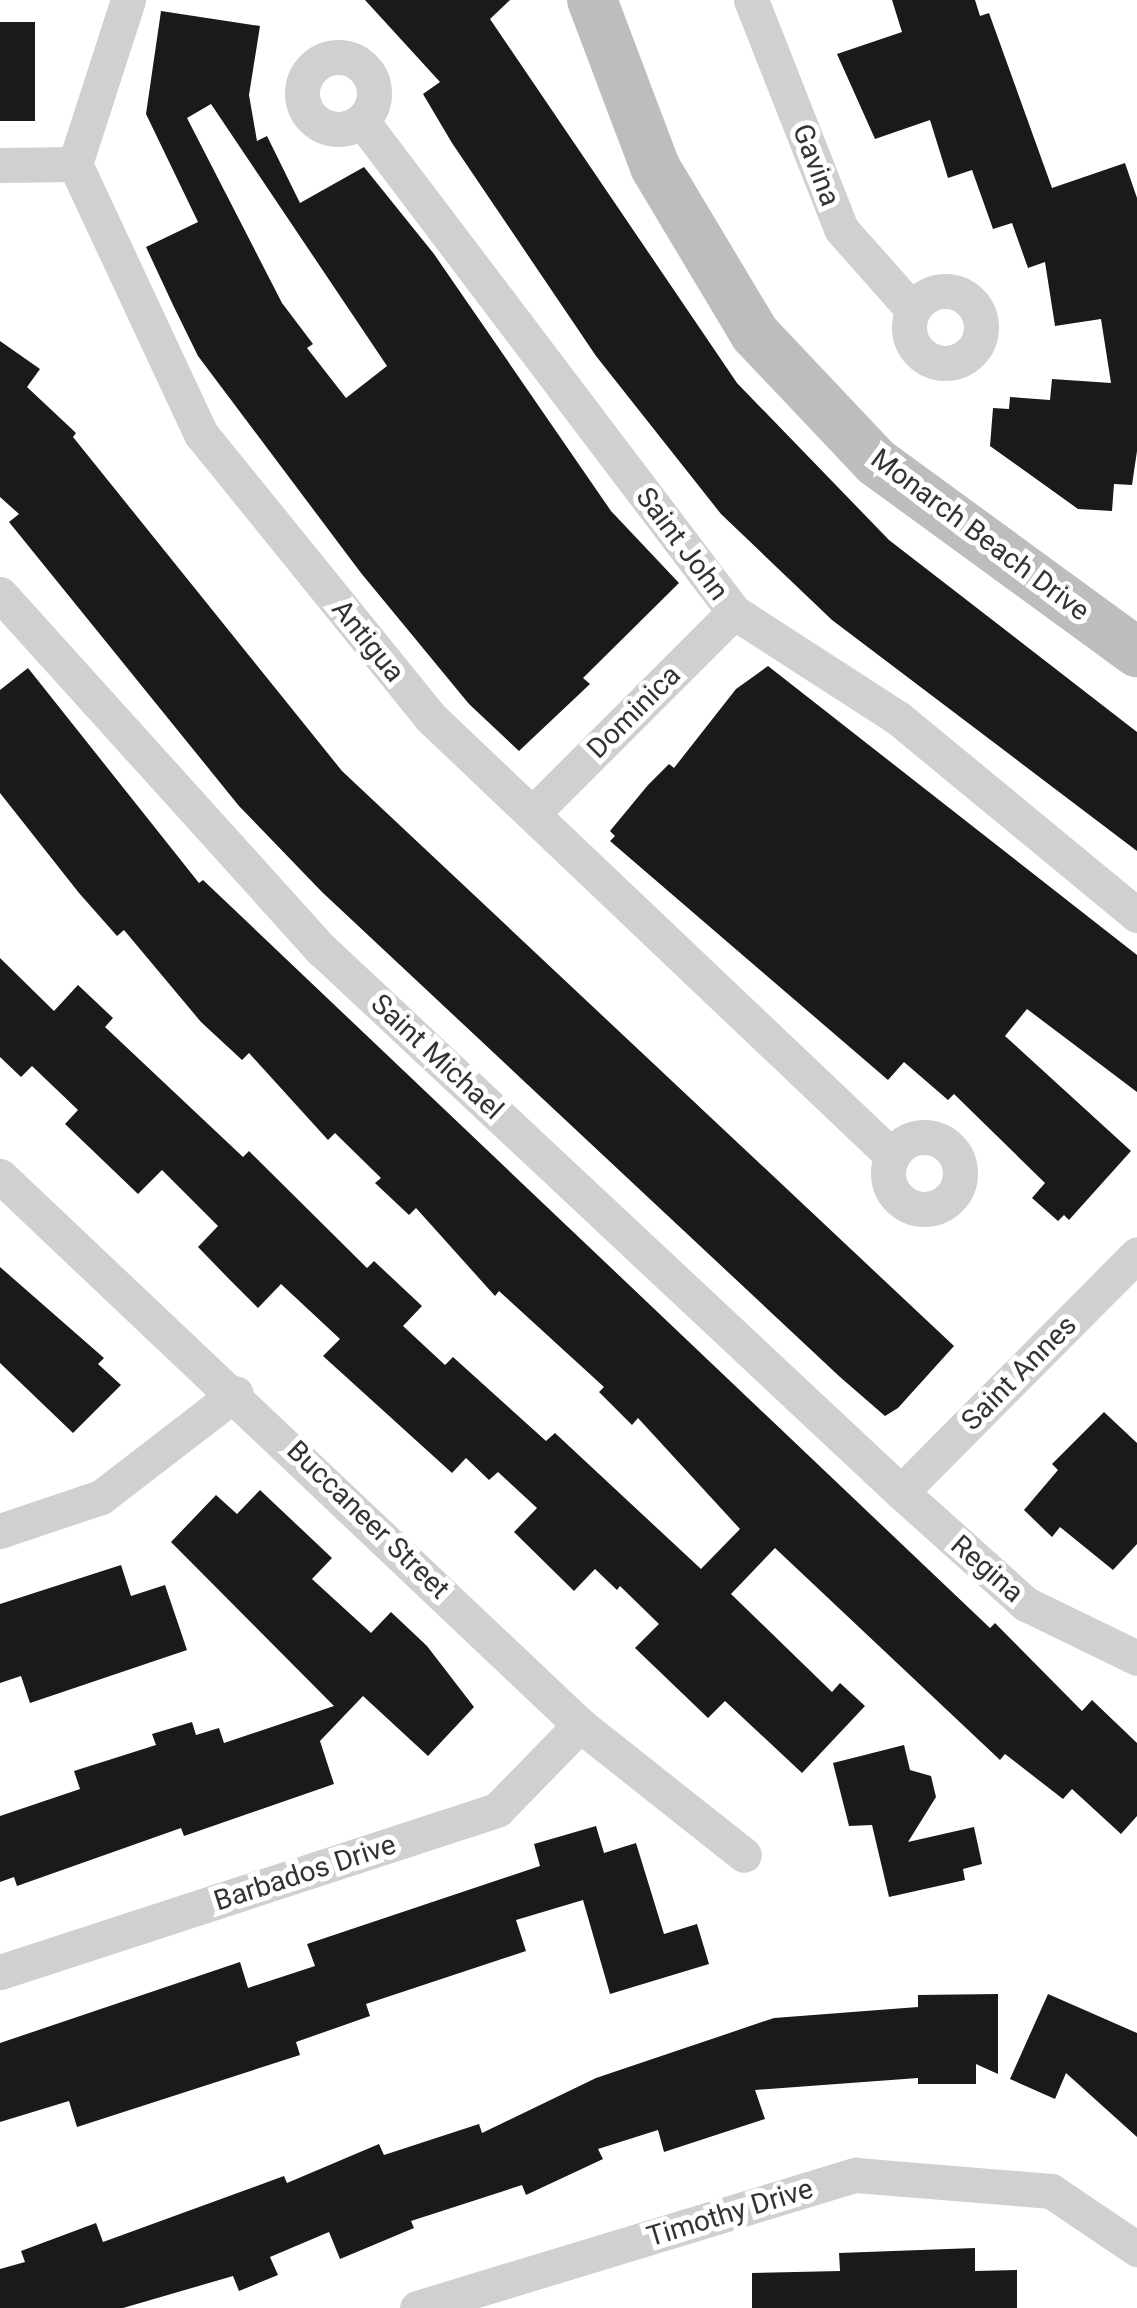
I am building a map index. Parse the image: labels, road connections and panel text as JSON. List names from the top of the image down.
{
  "streets": {
    "street": [
      "Gavina",
      "Monarch Beach Drive",
      "Saint John",
      "Antigua",
      "Dominica",
      "Saint Michael",
      "Saint Annes",
      "Buccaneer Street",
      "Regina",
      "Barbados Drive",
      "Timothy Drive"
    ]
  },
  "crossings": [
    ["Saint John", "Dominica"],
    ["Antigua", "Dominica"],
    ["Saint Michael", "Saint Annes"],
    ["Saint Michael", "Regina"],
    ["Saint Annes", "Regina"],
    ["Buccaneer Street", "Barbados Drive"]
  ]
}
